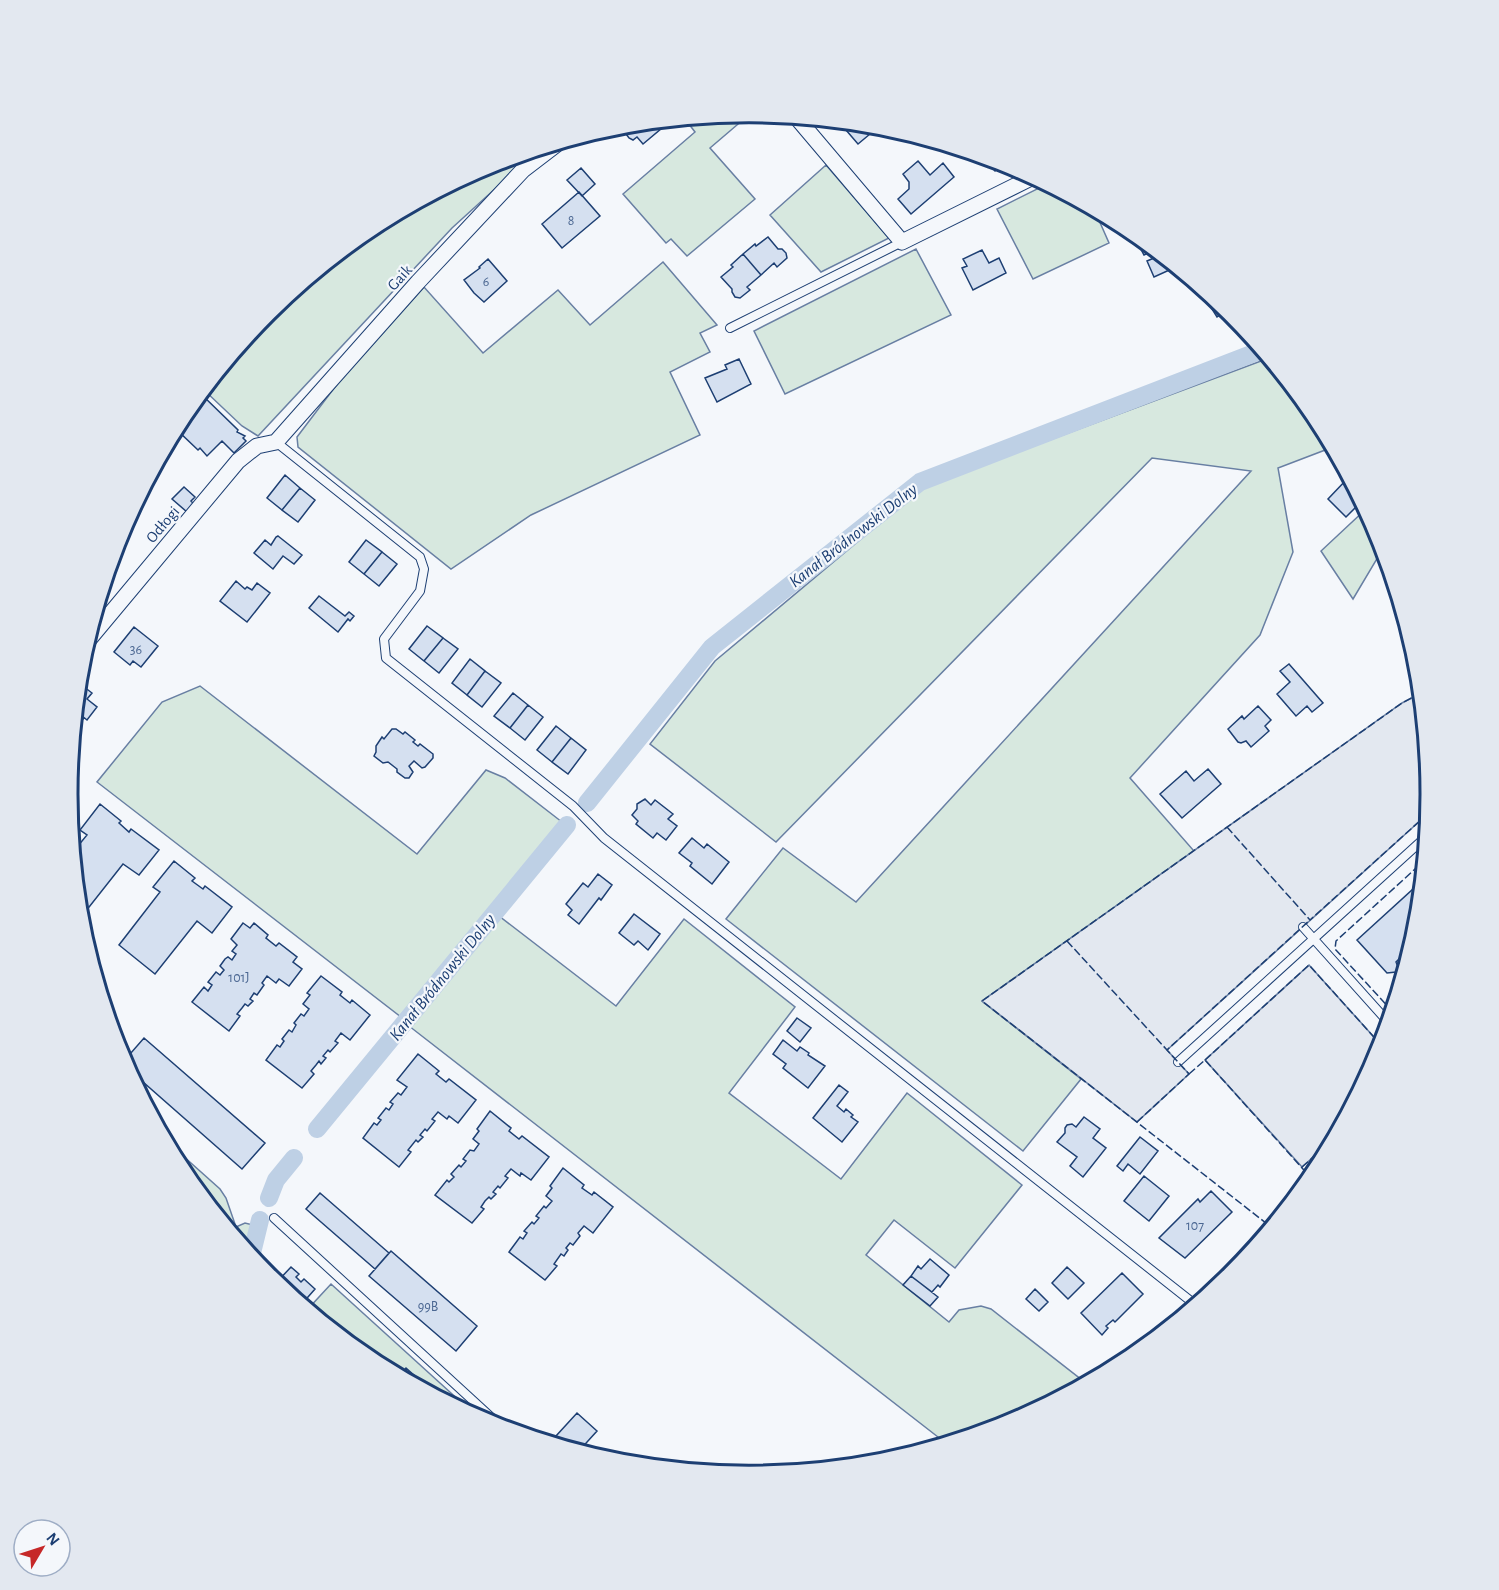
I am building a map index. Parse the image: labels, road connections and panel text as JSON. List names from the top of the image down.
{
  "streets": {
    "street": ["Gaik", "Odłogi"]
  },
  "crossings": [
    ["Gaik", "Odłogi"]
  ],
  "water": ["Kanał Bródnowski Dolny"],
  "house_numbers": [
    "8",
    "6",
    "36",
    "101J",
    "107",
    "99B"
  ],
  "north": "top right"
}
